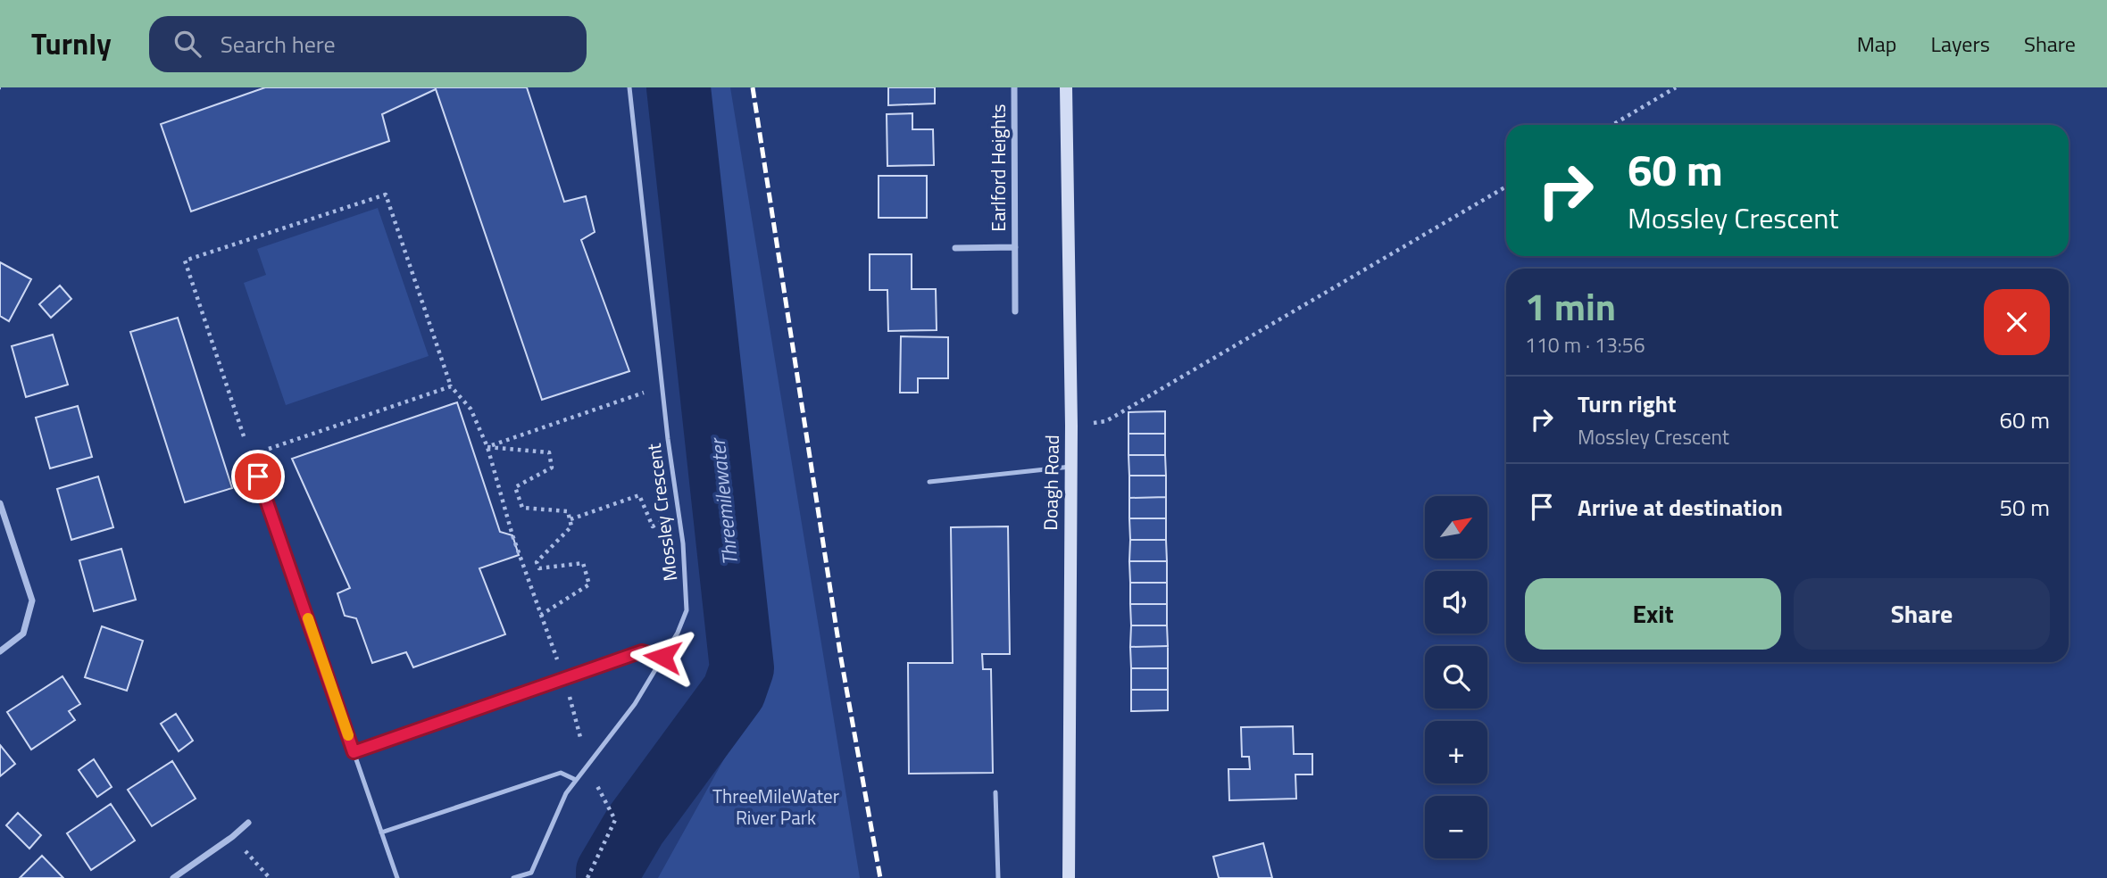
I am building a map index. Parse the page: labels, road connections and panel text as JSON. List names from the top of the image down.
{
  "streets": {
    "main road": ["Doagh Road"],
    "street": ["Earlford Heights"],
    "lane": ["Mossley Crescent"]
  },
  "water": ["Threemilewater"],
  "parks": ["ThreeMileWater River Park"],
  "north": "top right",
  "page": {
    "header": "Turnly",
    "search": "Search here",
    "nav": ["Map", "Layers", "Share"],
    "turn": ["60 m", "Mossley Crescent"],
    "heading": ["1 min", "110 m · 13:56"],
    "list": [
      {
        "name": "Turn right",
        "note": "Mossley Crescent",
        "value": "60 m"
      },
      {
        "name": "Arrive at destination",
        "value": "50 m"
      }
    ],
    "map_buttons": ["+", "−"],
    "buttons": ["Exit", "Share"]
  }
}
